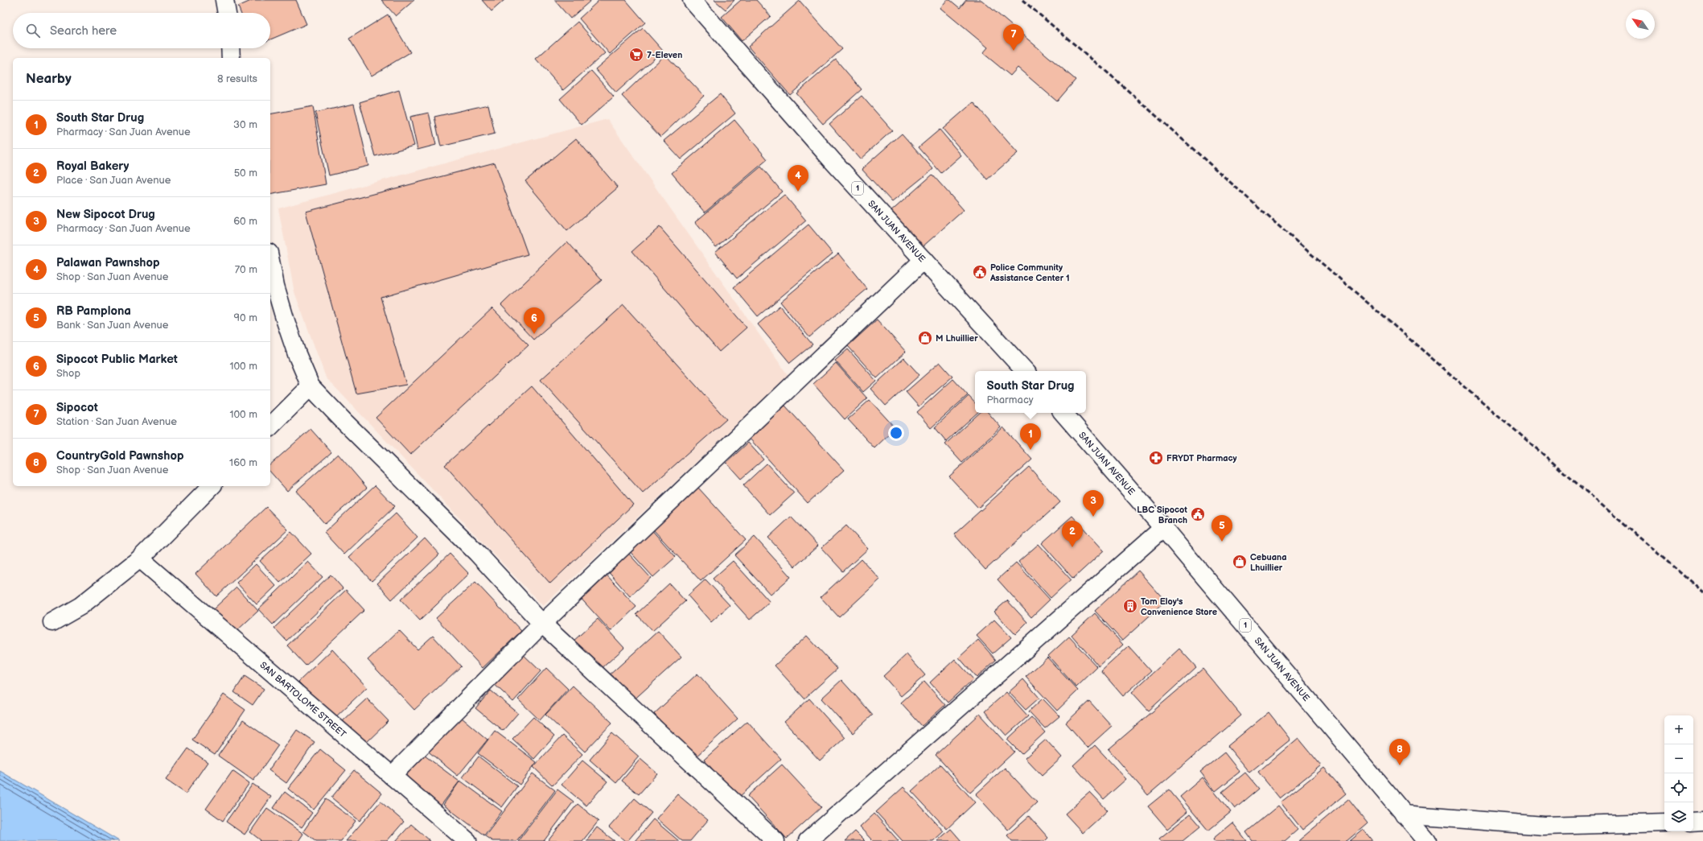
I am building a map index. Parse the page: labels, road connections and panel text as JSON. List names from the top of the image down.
{
  "streets": {
    "main road": ["1", "SAN JUAN AVENUE", "SAN BARTOLOME STREET"]
  },
  "places": {
    "supermarket": ["7-Eleven"],
    "public building": ["Police Community Assistance Center 1", "LBC Sipocot Branch"],
    "shop": ["M Lhuillier", "Cebuana Lhuillier"],
    "pharmacy": ["FRYDT Pharmacy"],
    "building": ["Tom Eloy's Convenience Store"]
  },
  "north": "top left",
  "page": {
    "search": "Search here",
    "pins": [
      "7",
      "4",
      "6",
      "1",
      "3",
      "5",
      "2",
      "8"
    ],
    "heading": ["Nearby", "8 results"],
    "list": [
      {
        "mark": "1",
        "name": "South Star Drug",
        "note": "Pharmacy · San Juan Avenue",
        "value": "30 m"
      },
      {
        "mark": "2",
        "name": "Royal Bakery",
        "note": "Place · San Juan Avenue",
        "value": "50 m"
      },
      {
        "mark": "3",
        "name": "New Sipocot Drug",
        "note": "Pharmacy · San Juan Avenue",
        "value": "60 m"
      },
      {
        "mark": "4",
        "name": "Palawan Pawnshop",
        "note": "Shop · San Juan Avenue",
        "value": "70 m"
      },
      {
        "mark": "5",
        "name": "RB Pamplona",
        "note": "Bank · San Juan Avenue",
        "value": "90 m"
      },
      {
        "mark": "6",
        "name": "Sipocot Public Market",
        "note": "Shop",
        "value": "100 m"
      },
      {
        "mark": "7",
        "name": "Sipocot",
        "note": "Station · San Juan Avenue",
        "value": "100 m"
      },
      {
        "mark": "8",
        "name": "CountryGold Pawnshop",
        "note": "Shop · San Juan Avenue",
        "value": "160 m"
      }
    ],
    "popup": ["South Star Drug", "Pharmacy"],
    "map_buttons": ["+", "−"]
  }
}
